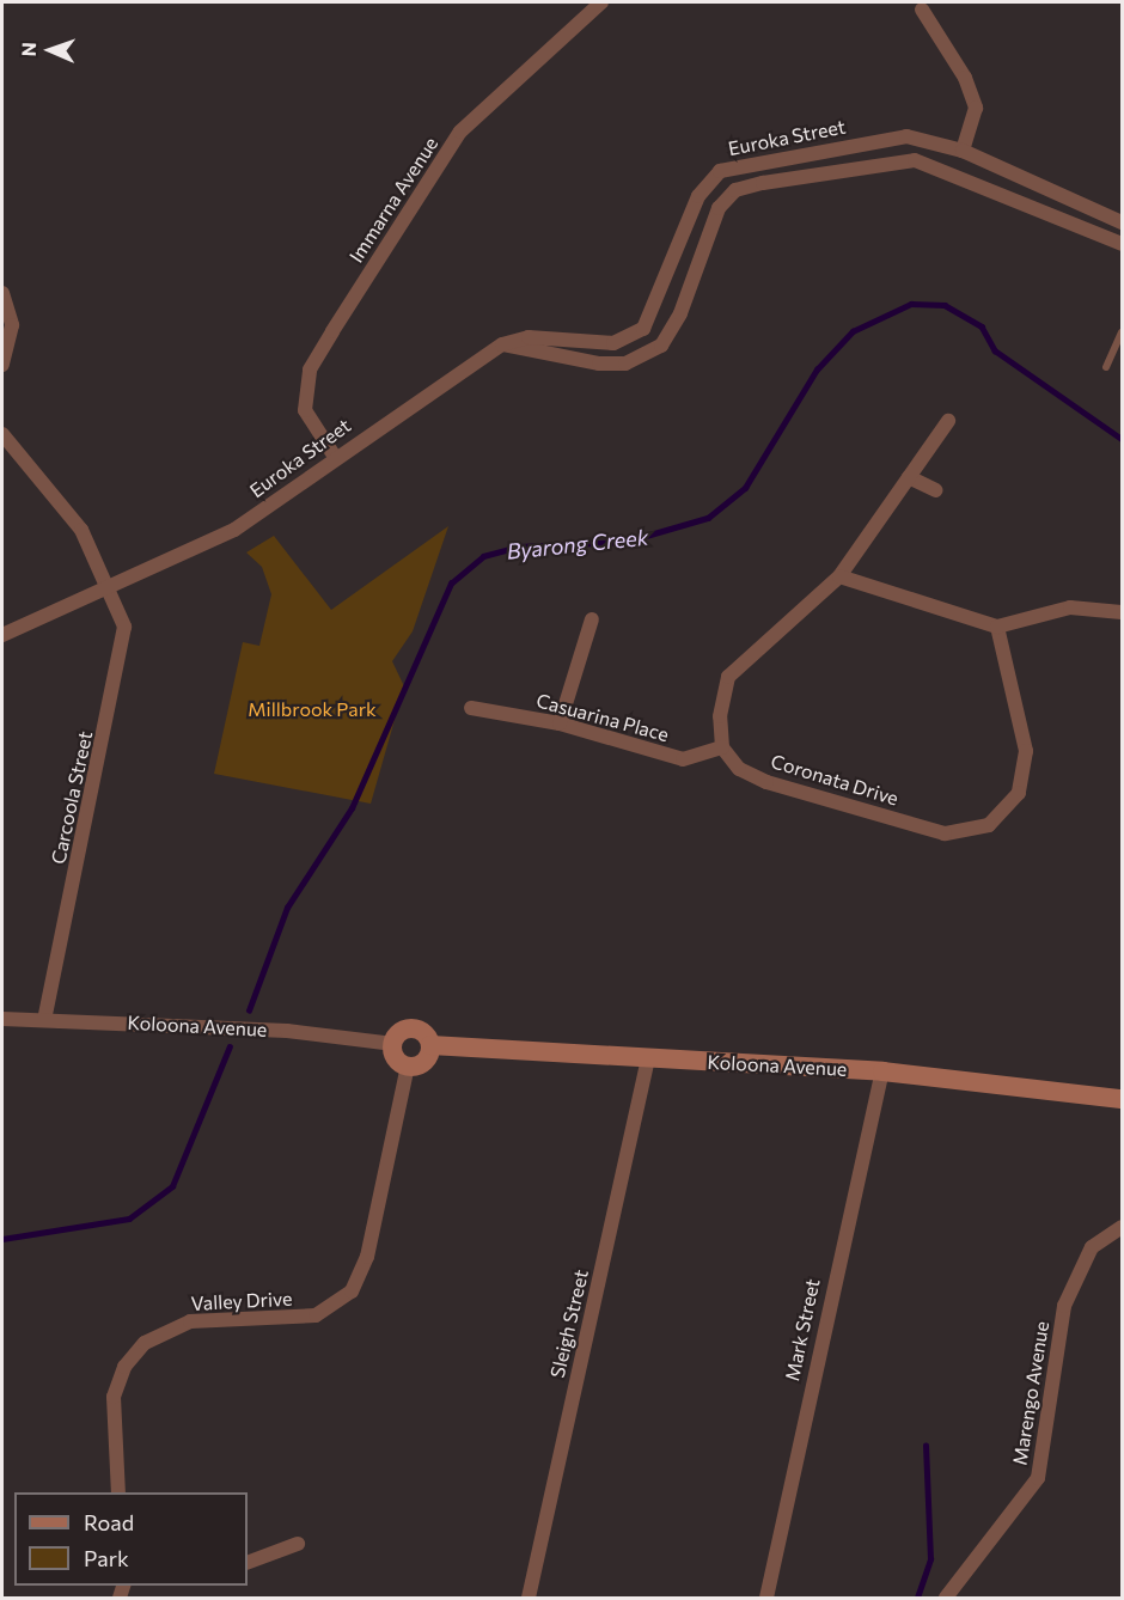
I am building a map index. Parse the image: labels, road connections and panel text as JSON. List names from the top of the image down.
{
  "streets": {
    "street": [
      "Euroka Street",
      "Immarna Avenue",
      "Casuarina Place",
      "Coronata Drive",
      "Carcoola Street",
      "Koloona Avenue",
      "Valley Drive",
      "Sleigh Street",
      "Mark Street",
      "Marengo Avenue"
    ]
  },
  "crossings": [
    ["Euroka Street", "Immarna Avenue"],
    ["Euroka Street", "Carcoola Street"],
    ["Casuarina Place", "Coronata Drive"],
    ["Carcoola Street", "Koloona Avenue"],
    ["Koloona Avenue", "Valley Drive"],
    ["Koloona Avenue", "Sleigh Street"],
    ["Koloona Avenue", "Mark Street"]
  ],
  "water": ["Byarong Creek"],
  "parks": ["Millbrook Park"],
  "legend": ["Road", "Park"],
  "north": "left"
}
